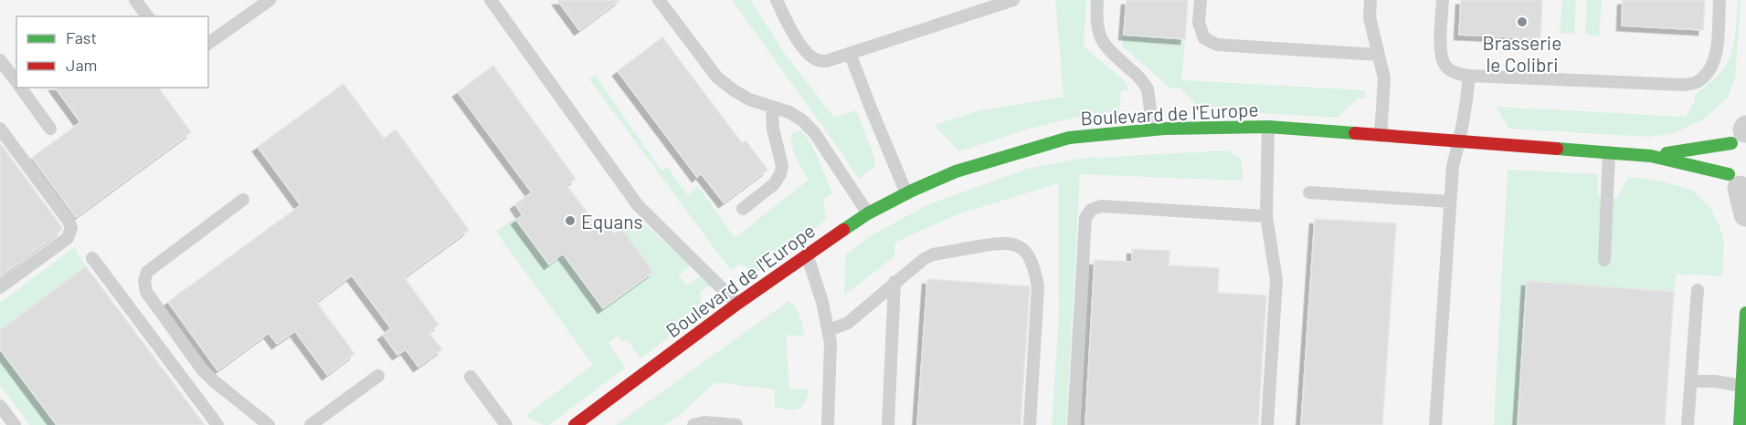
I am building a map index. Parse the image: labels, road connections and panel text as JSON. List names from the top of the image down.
{
  "streets": {
    "street": ["Boulevard de l'Europe"]
  },
  "places": ["Brasserie le Colibri", "Equans"],
  "legend": ["Fast", "Jam"]
}
